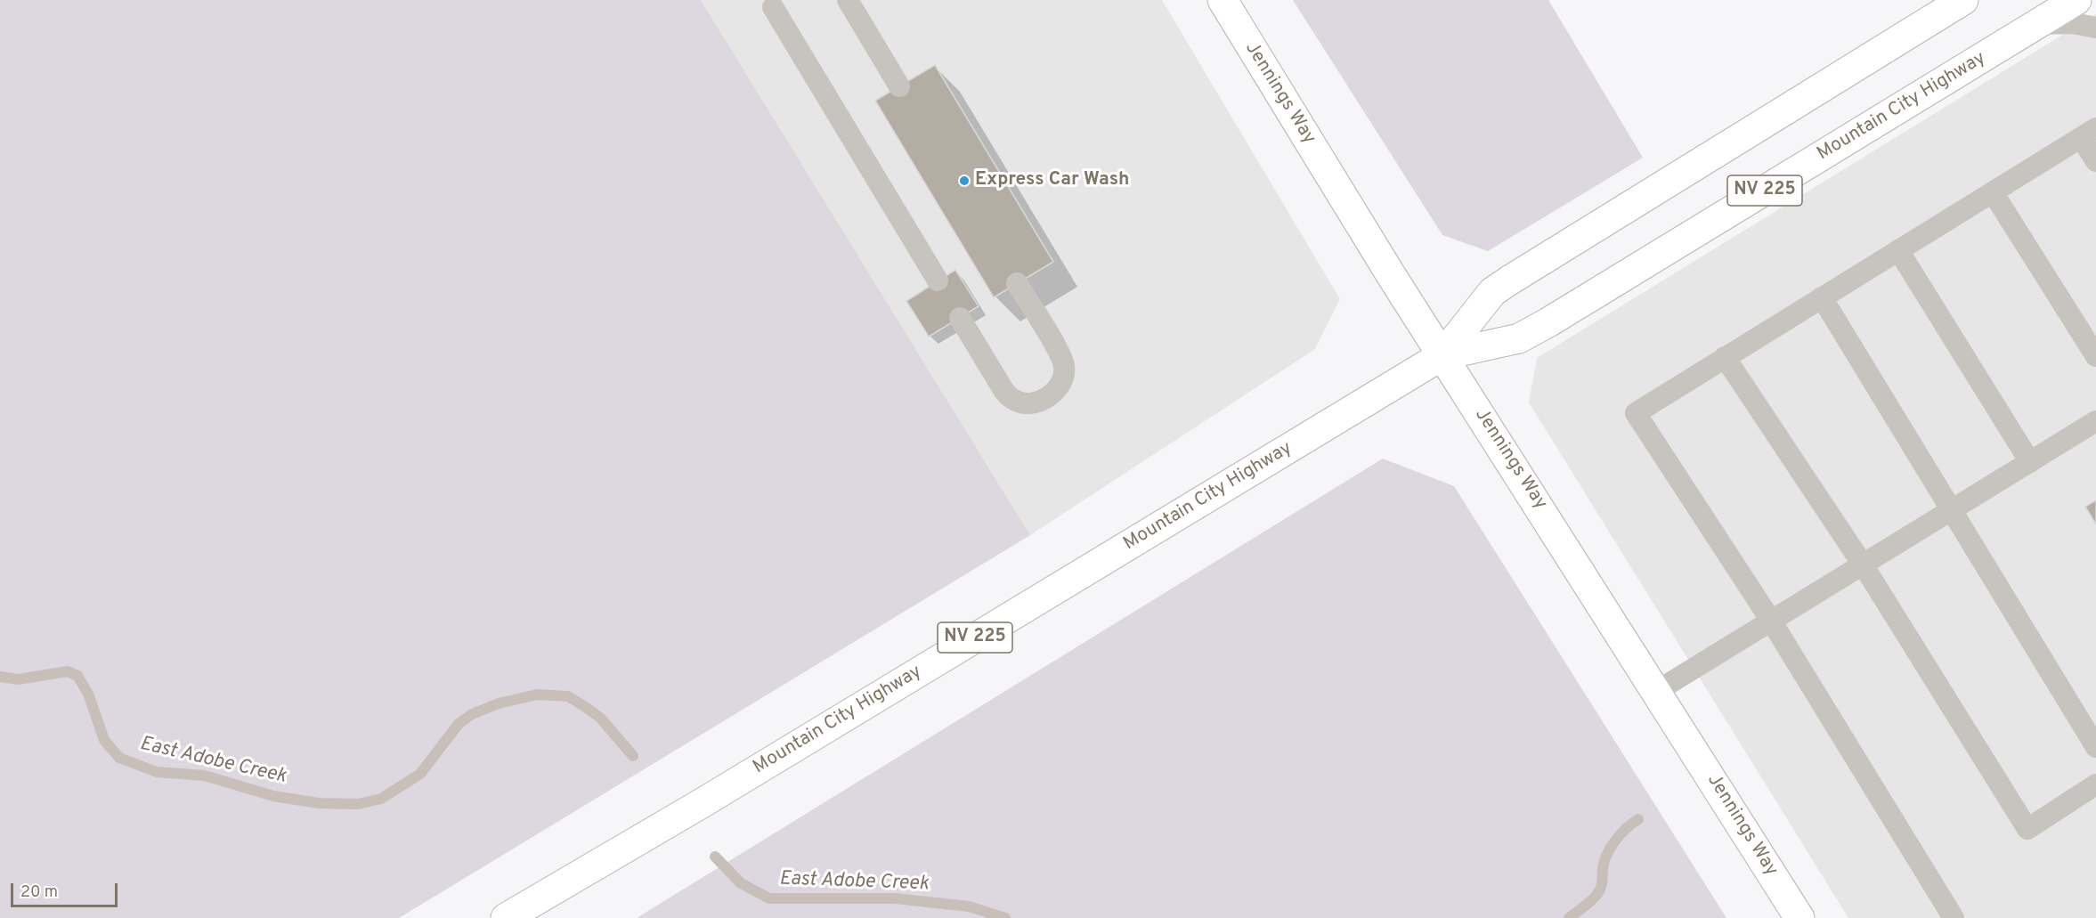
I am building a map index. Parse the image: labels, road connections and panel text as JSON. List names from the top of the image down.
{
  "streets": {
    "main road": ["Jennings Way", "Mountain City Highway", "NV 225"]
  },
  "crossings": [
    ["Jennings Way", "Mountain City Highway"]
  ],
  "water": ["East Adobe Creek"],
  "places": ["Express Car Wash"],
  "scale_bar": "20 m"
}
